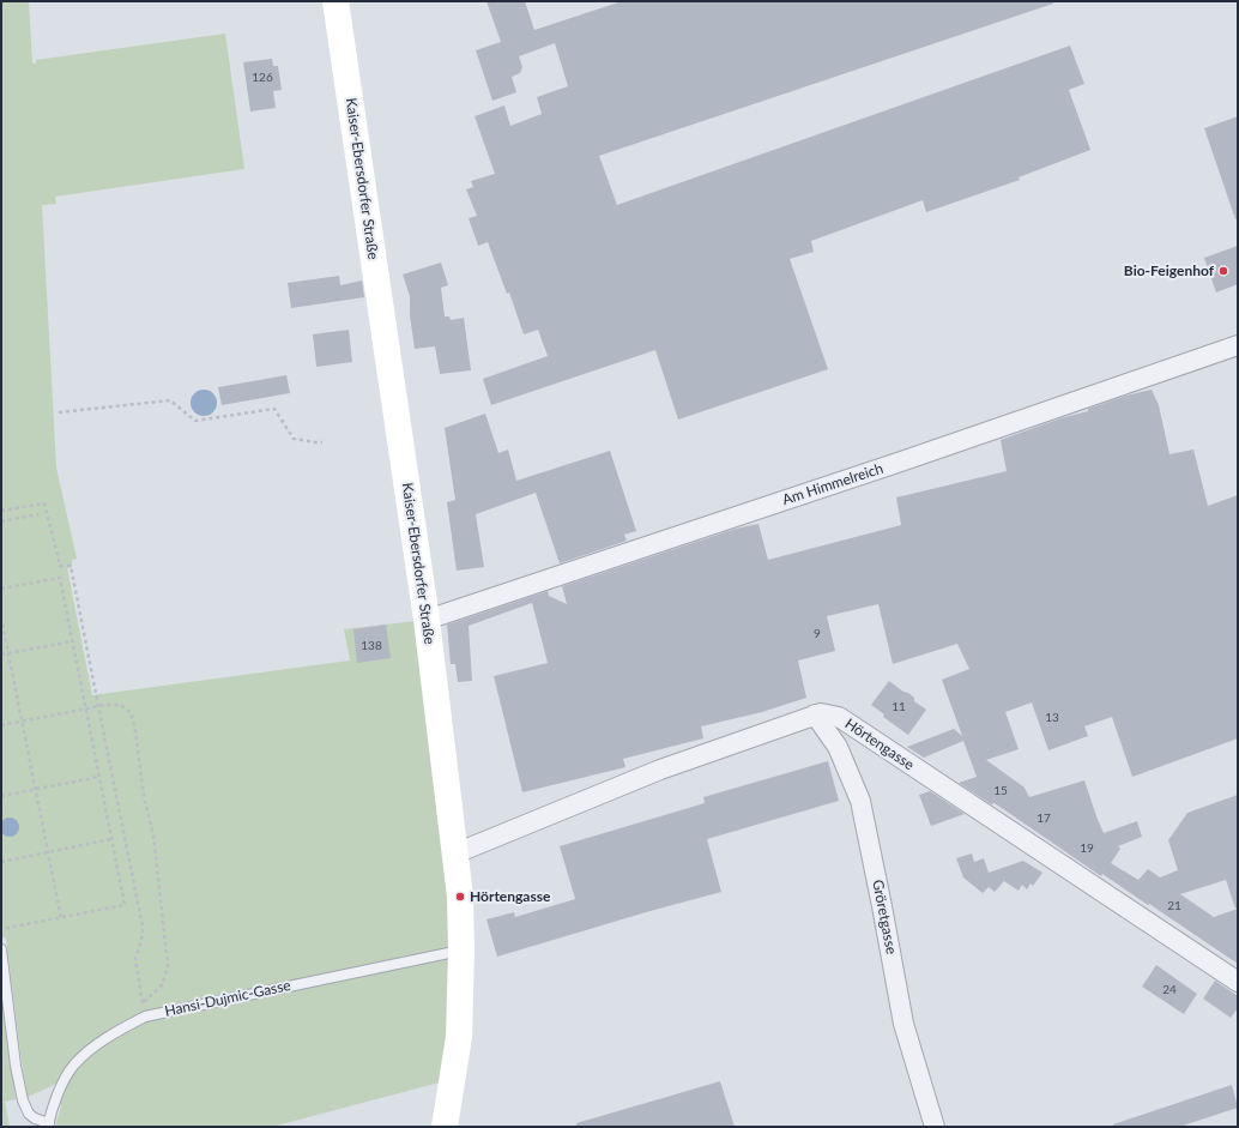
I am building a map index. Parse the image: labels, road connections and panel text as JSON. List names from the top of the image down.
{
  "streets": {
    "main road": ["Kaiser-Ebersdorfer Straße"],
    "street": ["Am Himmelreich", "Hörtengasse", "Gröretgasse"],
    "lane": ["Hansi-Dujmic-Gasse"]
  },
  "crossings": [
    ["Kaiser-Ebersdorfer Straße", "Am Himmelreich"],
    ["Kaiser-Ebersdorfer Straße", "Hörtengasse"],
    ["Kaiser-Ebersdorfer Straße", "Hansi-Dujmic-Gasse"],
    ["Hörtengasse", "Gröretgasse"]
  ],
  "places": ["Bio-Feigenhof", "Hörtengasse"],
  "house_numbers": [
    "126",
    "9",
    "138",
    "11",
    "13",
    "15",
    "17",
    "19",
    "21",
    "24"
  ]
}
